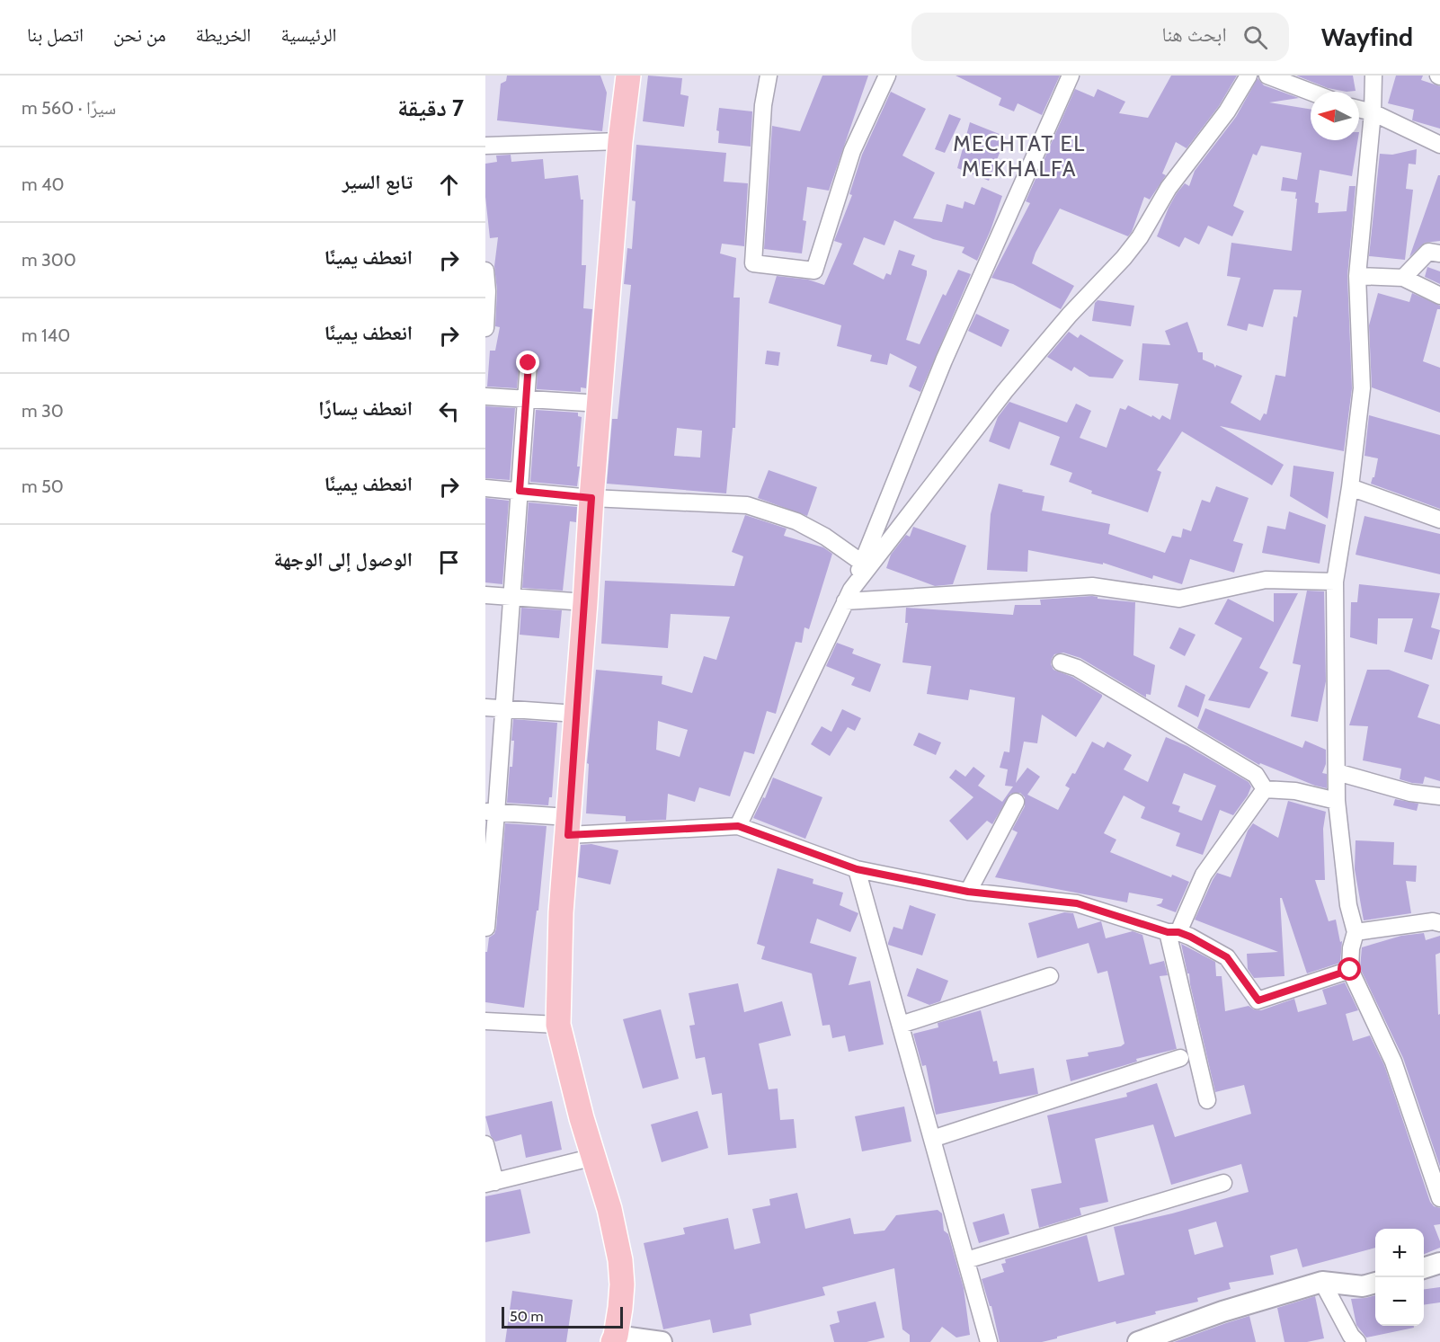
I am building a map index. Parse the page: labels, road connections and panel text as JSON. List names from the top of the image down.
{
  "districts": ["MECHTAT EL MEKHALFA"],
  "scale_bar": "50 m",
  "north": "left",
  "page": {
    "header": "Wayfind",
    "search": "ابحث هنا",
    "nav": [
      "الرئيسية",
      "الخريطة",
      "من نحن",
      "اتصل بنا"
    ],
    "heading": ["7 دقيقة", "سيرًا · 560 m"],
    "list": [
      ["تابع السير", "40 m"],
      ["انعطف يمينًا", "300 m"],
      ["انعطف يمينًا", "140 m"],
      ["انعطف يسارًا", "30 m"],
      ["انعطف يمينًا", "50 m"],
      "الوصول إلى الوجهة"
    ],
    "map_buttons": ["+", "−"],
    "scale": "50 m"
  }
}
